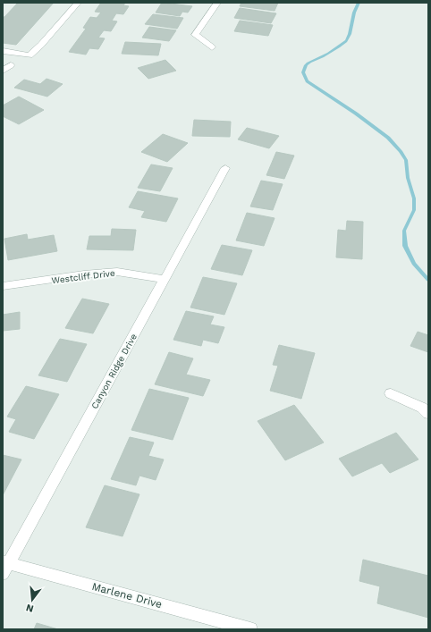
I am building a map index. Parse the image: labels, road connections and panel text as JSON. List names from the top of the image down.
{
  "streets": {
    "street": ["Westcliff Drive", "Canyon Ridge Drive", "Marlene Drive"]
  },
  "crossings": [
    ["Westcliff Drive", "Canyon Ridge Drive"],
    ["Canyon Ridge Drive", "Marlene Drive"]
  ],
  "north": "bottom"
}
